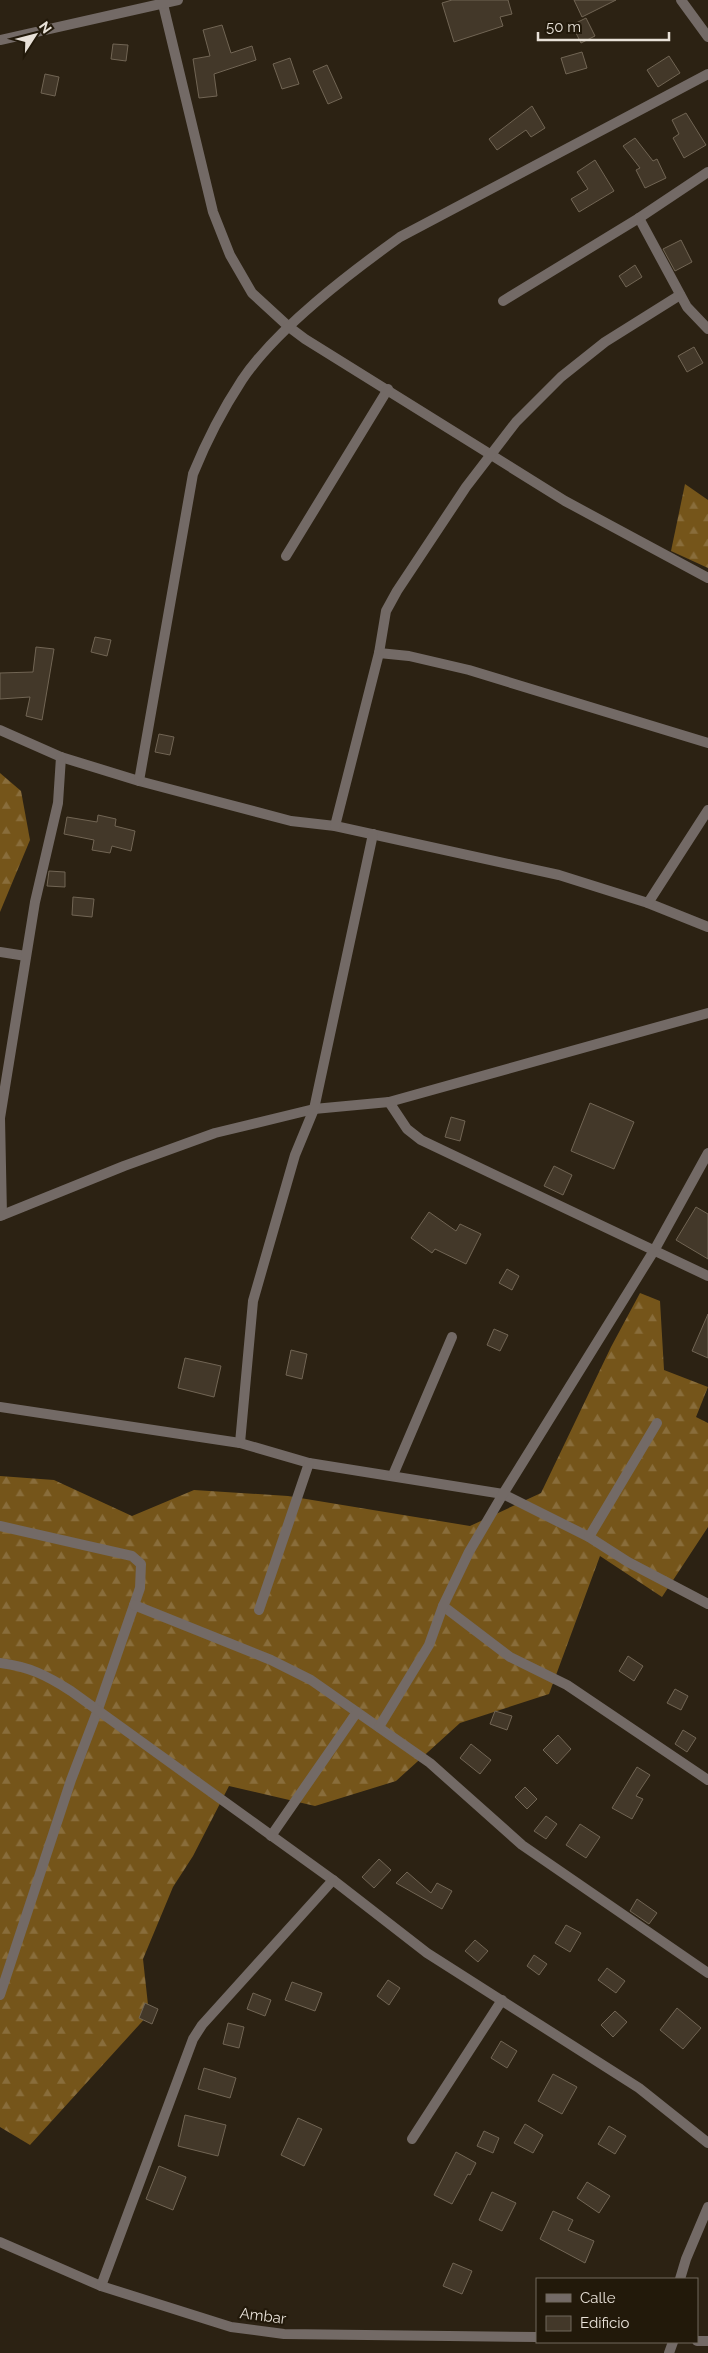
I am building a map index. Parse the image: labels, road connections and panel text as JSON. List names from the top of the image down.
{
  "streets": {
    "street": ["Ambar"]
  },
  "legend": ["Calle", "Edificio"],
  "scale_bar": "50 m",
  "north": "top right"
}
